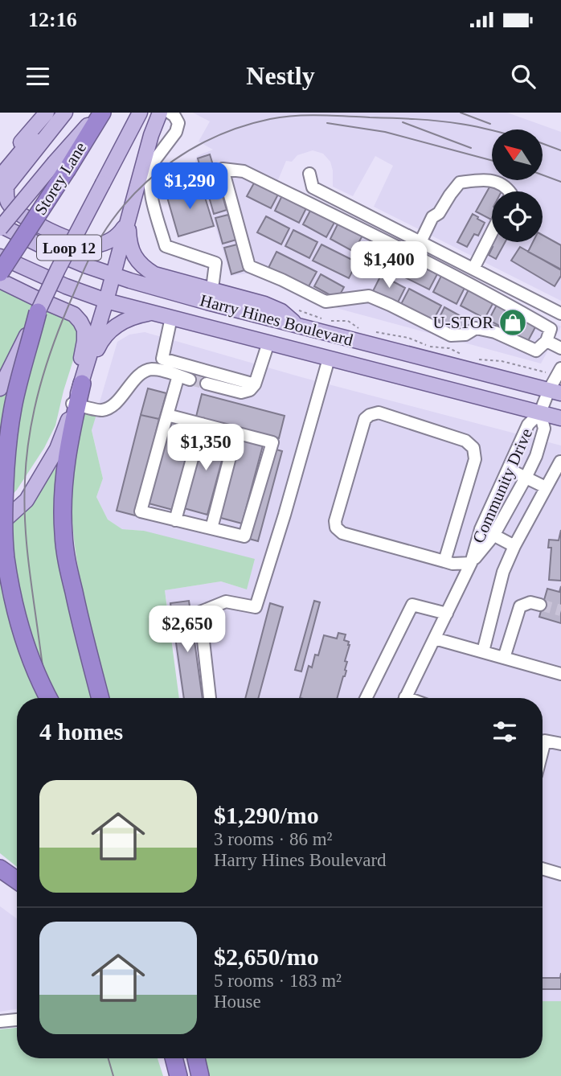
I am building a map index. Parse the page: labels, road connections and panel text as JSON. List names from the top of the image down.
{
  "streets": {
    "highway": ["Storey Lane"],
    "main road": ["Loop 12", "Harry Hines Boulevard"],
    "street": ["Community Drive"]
  },
  "crossings": [
    ["Harry Hines Boulevard", "Community Drive"]
  ],
  "places": {
    "shop": ["U-STOR"]
  },
  "north": "top left",
  "page": {
    "status": "12:16",
    "header": "Nestly",
    "price": [
      "$1,290",
      "$1,400",
      "$1,350",
      "$2,650"
    ],
    "heading": "4 homes",
    "list": [
      {
        "name": "$1,290/mo",
        "note": "3 rooms · 86 m² · Harry Hines Boulevard"
      },
      {
        "name": "$2,650/mo",
        "note": "5 rooms · 183 m² · House"
      }
    ]
  }
}
